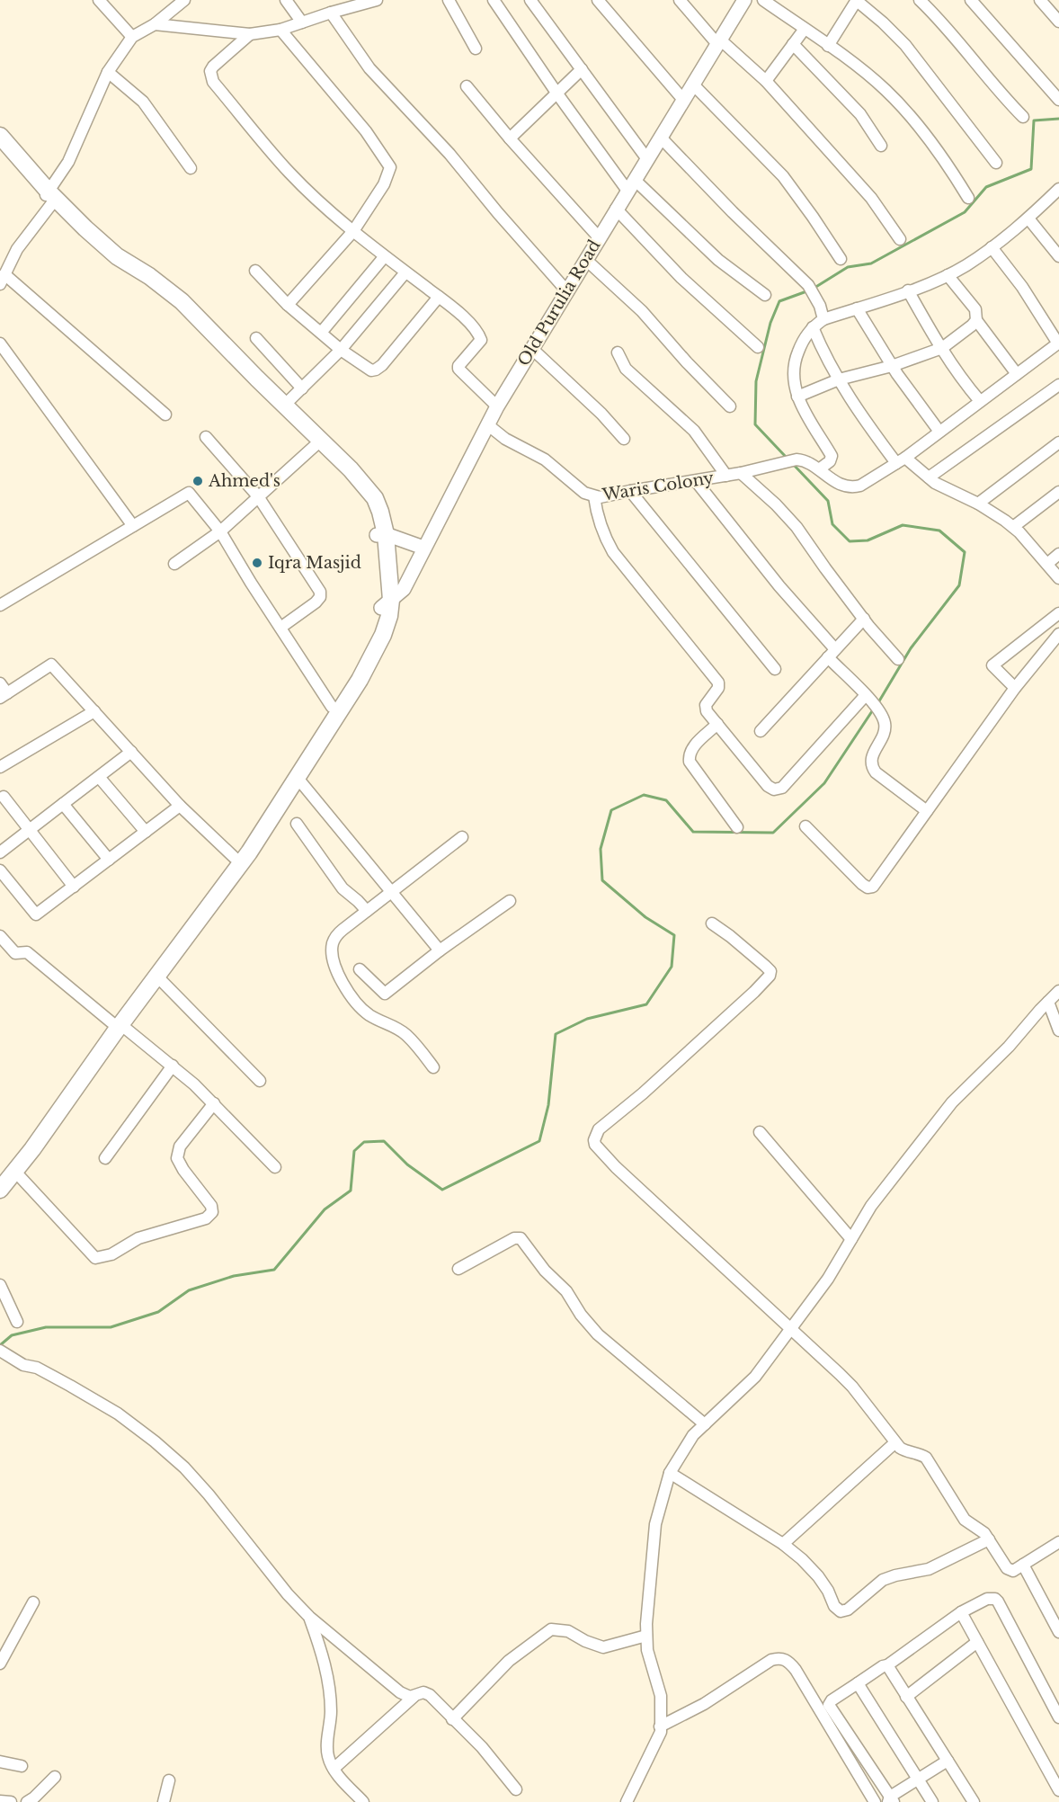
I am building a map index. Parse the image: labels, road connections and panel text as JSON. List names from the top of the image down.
{
  "streets": {
    "main road": ["Old Purulia Road"],
    "street": ["Waris Colony"]
  },
  "crossings": [
    ["Old Purulia Road", "Waris Colony"]
  ],
  "places": ["Ahmed's", "Iqra Masjid"]
}
